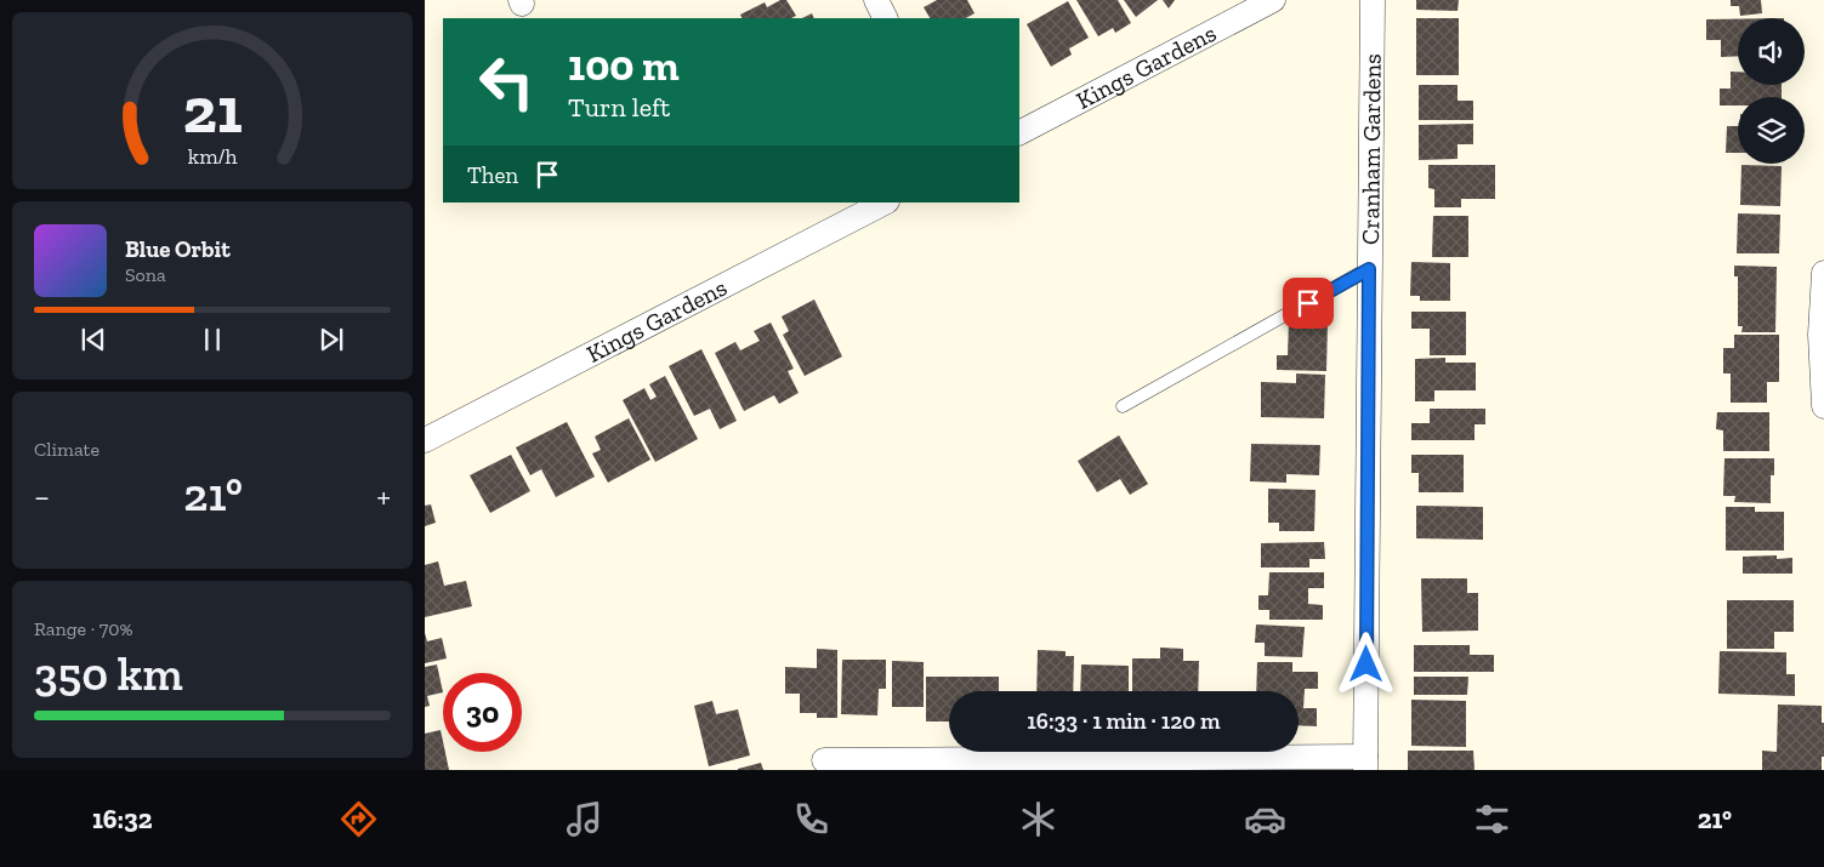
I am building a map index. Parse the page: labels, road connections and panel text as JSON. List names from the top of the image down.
{
  "streets": {
    "street": ["Kings Gardens", "Cranham Gardens"]
  },
  "page": {
    "turn": ["100 m", "Turn left"],
    "then": "Then",
    "song": ["Blue Orbit", "Sona"],
    "tile": [
      "Climate",
      ["Range · 70%", "350 km"]
    ],
    "heat": ["−", "21°", "+"],
    "limit": "30",
    "trip": "16:33 · 1 min · 120 m",
    "tabs": ["16:32", "21°"],
    "gauge": ["21", "km/h"]
  }
}
